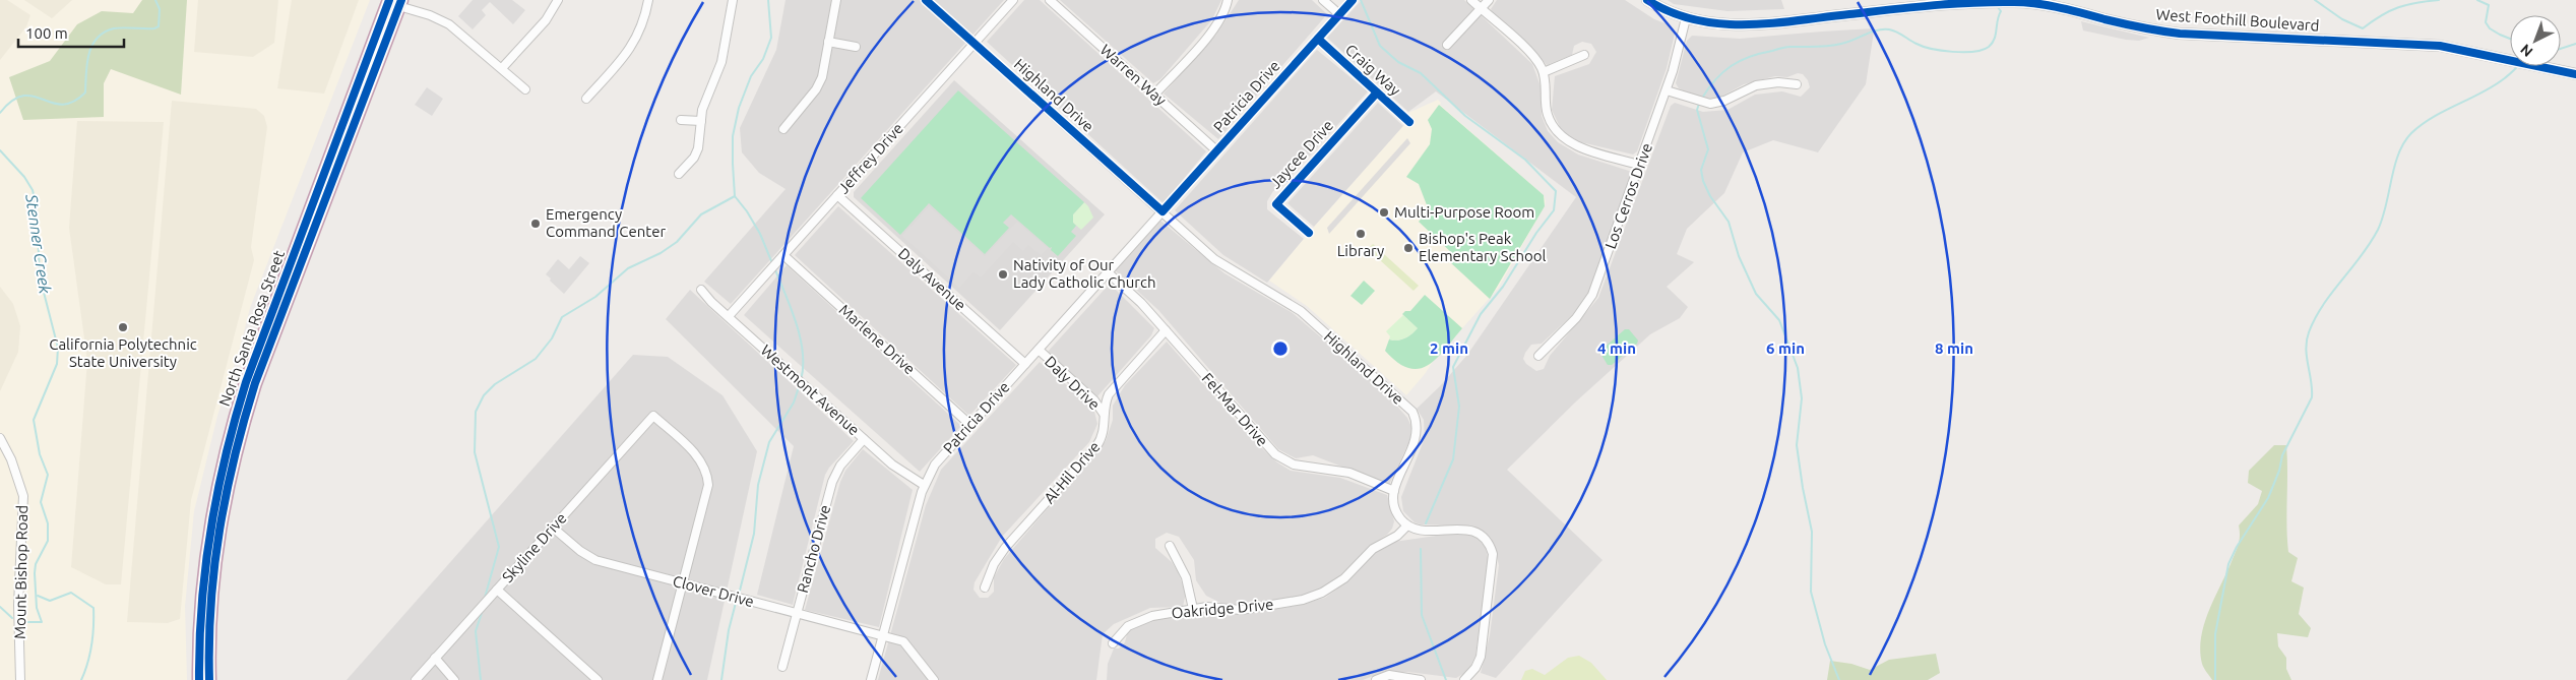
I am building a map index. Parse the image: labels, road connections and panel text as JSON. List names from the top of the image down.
{
  "streets": {
    "highway": ["North Santa Rosa Street"],
    "street": [
      "West Foothill Boulevard",
      "Craig Way",
      "Warren Way",
      "Highland Drive",
      "Patricia Drive",
      "Jaycee Drive",
      "Jeffrey Drive",
      "Los Cerros Drive",
      "Daly Avenue",
      "Marlene Drive",
      "Daly Drive",
      "Westmont Avenue",
      "Fel-Mar Drive",
      "Al-Hil Drive",
      "Skyline Drive",
      "Rancho Drive",
      "Mount Bishop Road",
      "Clover Drive",
      "Oakridge Drive"
    ]
  },
  "crossings": [
    ["West Foothill Boulevard", "Los Cerros Drive"],
    ["Craig Way", "Patricia Drive"],
    ["Craig Way", "Jaycee Drive"],
    ["Warren Way", "Patricia Drive"],
    ["Highland Drive", "Patricia Drive"],
    ["Highland Drive", "Jeffrey Drive"],
    ["Highland Drive", "Fel-Mar Drive"],
    ["Patricia Drive", "Daly Avenue"],
    ["Patricia Drive", "Marlene Drive"],
    ["Patricia Drive", "Daly Drive"],
    ["Patricia Drive", "Westmont Avenue"],
    ["Patricia Drive", "Fel-Mar Drive"],
    ["Patricia Drive", "Clover Drive"],
    ["Jeffrey Drive", "Daly Avenue"],
    ["Jeffrey Drive", "Marlene Drive"],
    ["Jeffrey Drive", "Westmont Avenue"],
    ["Daly Drive", "Al-Hil Drive"],
    ["Westmont Avenue", "Rancho Drive"],
    ["Fel-Mar Drive", "Al-Hil Drive"],
    ["Skyline Drive", "Clover Drive"],
    ["Rancho Drive", "Clover Drive"]
  ],
  "water": ["Stenner Creek"],
  "places": [
    "Multi-Purpose Room",
    "Emergency Command Center",
    "Library",
    "Bishop's Peak Elementary School",
    "Nativity of Our Lady Catholic Church",
    "California Polytechnic State University"
  ],
  "scale_bar": "100 m",
  "north": "bottom left",
  "rings": [
    "2 min",
    "4 min",
    "6 min",
    "8 min"
  ]
}
